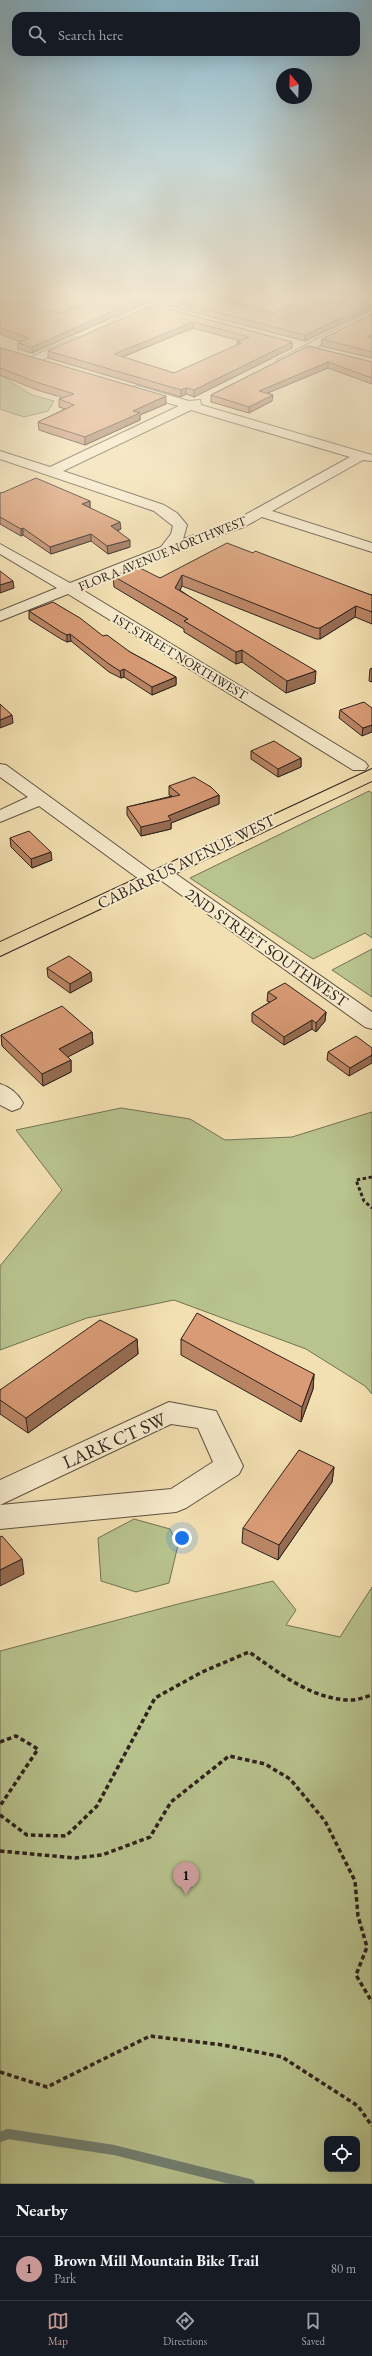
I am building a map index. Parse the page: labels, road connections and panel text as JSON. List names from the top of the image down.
{
  "streets": {
    "main road": ["CABARRUS AVENUE WEST"],
    "street": [
      "FLORA AVENUE NORTHWEST",
      "1ST STREET NORTHWEST",
      "2ND STREET SOUTHWEST",
      "LARK CT SW"
    ]
  },
  "crossings": [
    ["FLORA AVENUE NORTHWEST", "1ST STREET NORTHWEST"],
    ["1ST STREET NORTHWEST", "CABARRUS AVENUE WEST"],
    ["CABARRUS AVENUE WEST", "2ND STREET SOUTHWEST"]
  ],
  "north": "top",
  "page": {
    "search": "Search here",
    "pins": "1",
    "heading": "Nearby",
    "list": [
      {
        "mark": "1",
        "name": "Brown Mill Mountain Bike Trail",
        "note": "Park",
        "value": "80 m"
      }
    ],
    "nav": ["Map", "Directions", "Saved"]
  }
}
